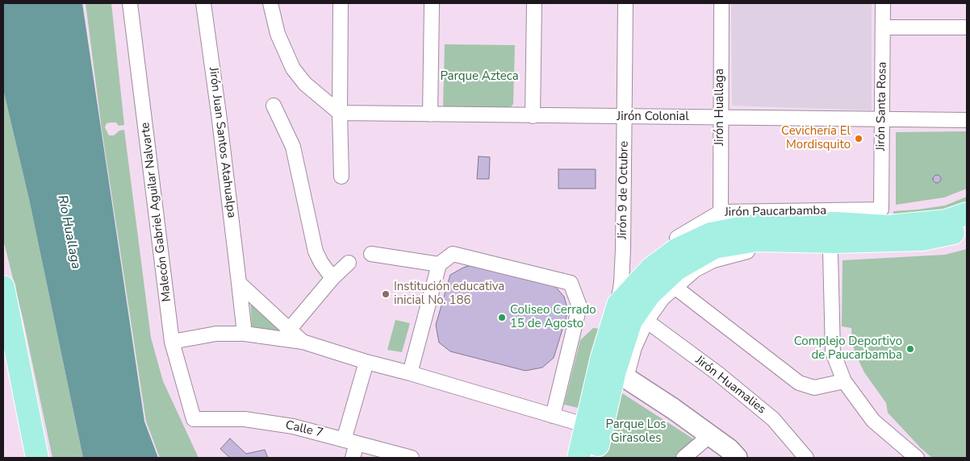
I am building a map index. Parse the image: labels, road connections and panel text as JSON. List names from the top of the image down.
{
  "streets": {
    "street": [
      "Jirón Santa Rosa",
      "Jirón Huallaga",
      "Jirón Colonial",
      "Jirón Juan Santos Atahualpa",
      "Jirón 9 de Octubre",
      "Malecón Gabriel Aguilar Nalvarte",
      "Jirón Paucarbamba",
      "Jirón Huamalies",
      "Calle 7"
    ]
  },
  "crossings": [
    ["Jirón Santa Rosa", "Jirón Colonial"],
    ["Jirón Santa Rosa", "Jirón Paucarbamba"],
    ["Jirón Huallaga", "Jirón Colonial"],
    ["Jirón Huallaga", "Jirón Paucarbamba"],
    ["Jirón Colonial", "Jirón 9 de Octubre"],
    ["Malecón Gabriel Aguilar Nalvarte", "Calle 7"]
  ],
  "water": ["Río Huallaga"],
  "parks": ["Parque Azteca", "Parque Los Girasoles"],
  "places": [
    "Cevichería El Mordisquito",
    "Institución educativa inicial No. 186",
    "Coliseo Cerrado 15 de Agosto",
    "Complejo Deportivo de Paucarbamba"
  ]
}
